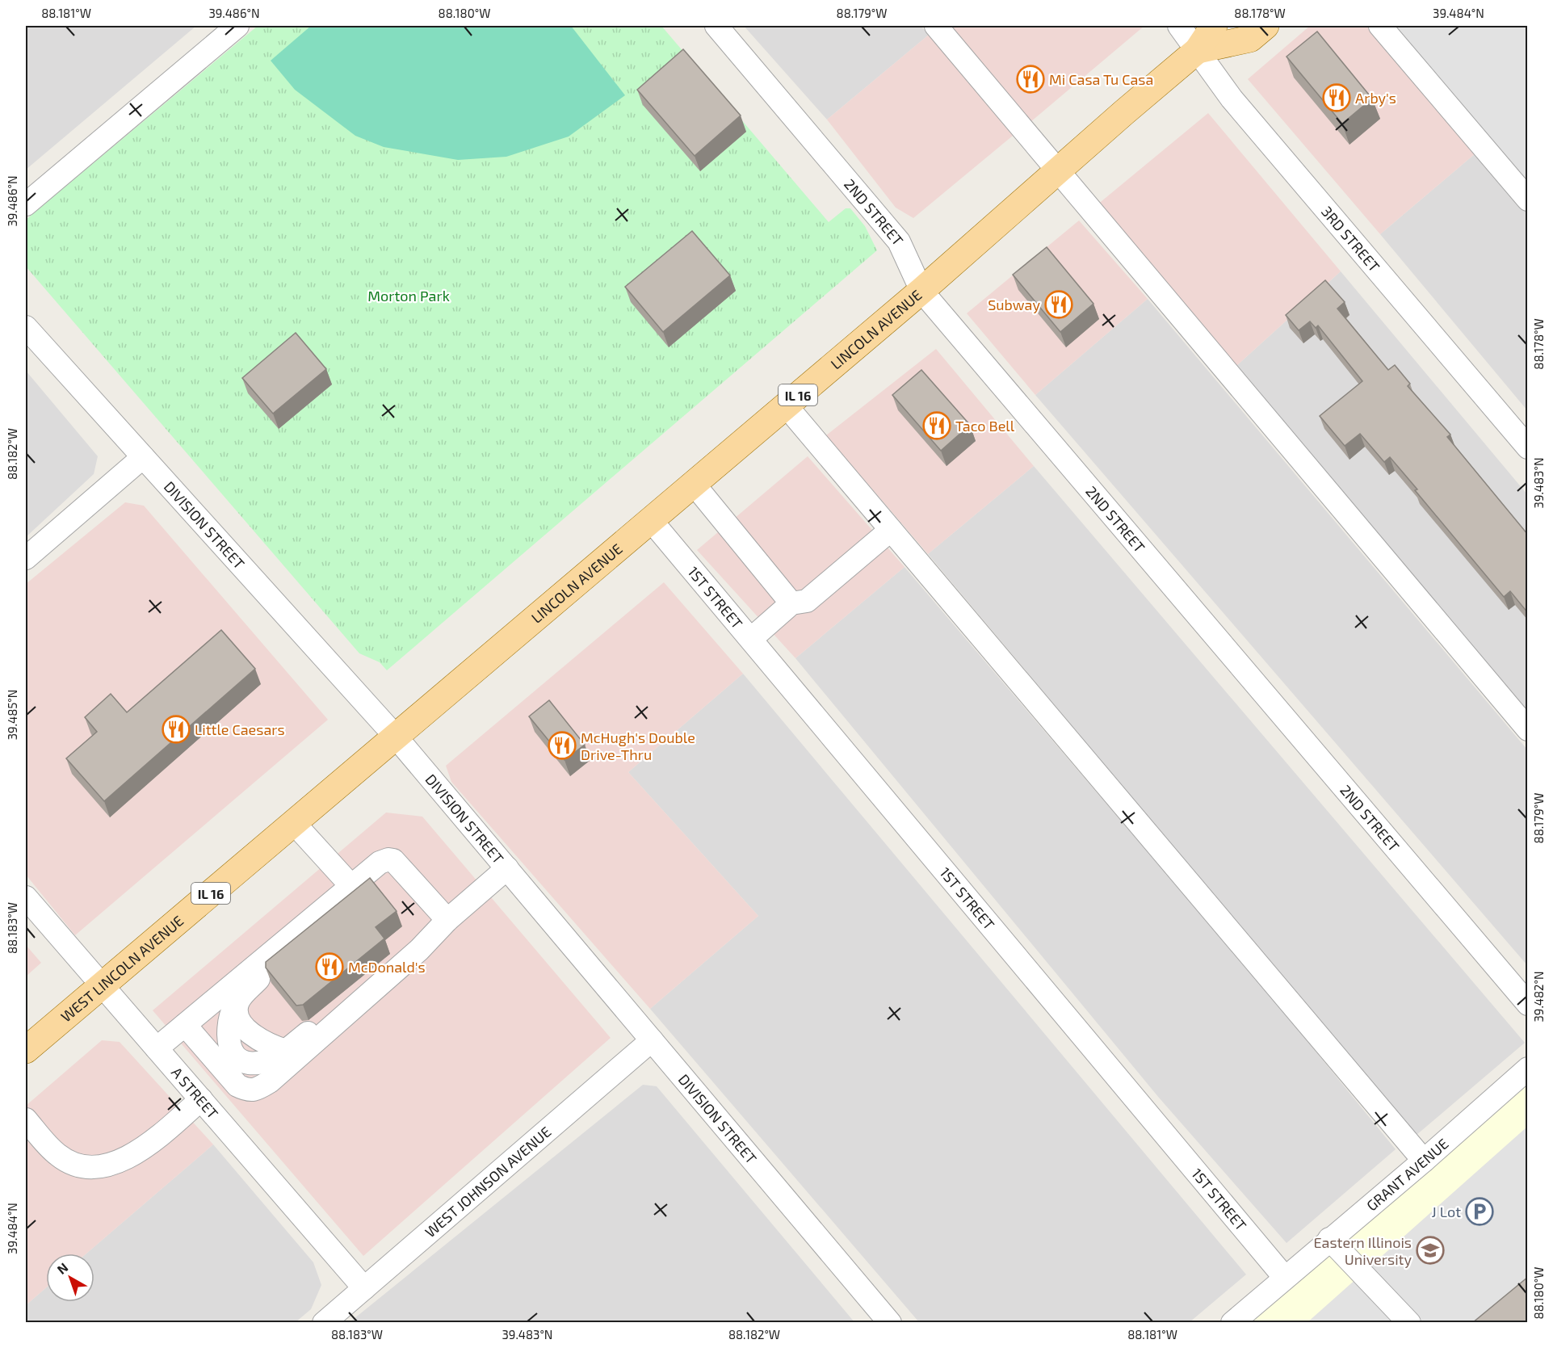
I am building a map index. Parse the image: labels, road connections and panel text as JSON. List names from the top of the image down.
{
  "streets": {
    "main road": ["LINCOLN AVENUE", "IL 16", "WEST LINCOLN AVENUE"],
    "street": [
      "2ND STREET",
      "3RD STREET",
      "DIVISION STREET",
      "1ST STREET",
      "A STREET",
      "GRANT AVENUE",
      "WEST JOHNSON AVENUE"
    ]
  },
  "crossings": [
    ["2ND STREET", "LINCOLN AVENUE"],
    ["3RD STREET", "LINCOLN AVENUE"],
    ["LINCOLN AVENUE", "DIVISION STREET"],
    ["LINCOLN AVENUE", "1ST STREET"],
    ["LINCOLN AVENUE", "WEST LINCOLN AVENUE"],
    ["DIVISION STREET", "WEST LINCOLN AVENUE"],
    ["DIVISION STREET", "WEST JOHNSON AVENUE"],
    ["1ST STREET", "GRANT AVENUE"],
    ["WEST LINCOLN AVENUE", "A STREET"],
    ["A STREET", "WEST JOHNSON AVENUE"]
  ],
  "parks": ["Morton Park"],
  "places": {
    "restaurant": [
      "Mi Casa Tu Casa",
      "Arby's",
      "Subway",
      "Taco Bell",
      "Little Caesars",
      "McHugh's Double Drive-Thru",
      "McDonald's"
    ],
    "parking": ["J Lot"],
    "school or university": ["Eastern Illinois University"]
  },
  "north": "top left",
  "coordinates": [
    "88.181°W",
    "39.486°N",
    "88.180°W",
    "88.179°W",
    "88.178°W",
    "39.484°N",
    "88.182°W",
    "39.483°N",
    "39.485°N",
    "88.183°W",
    "39.482°N"
  ]
}
